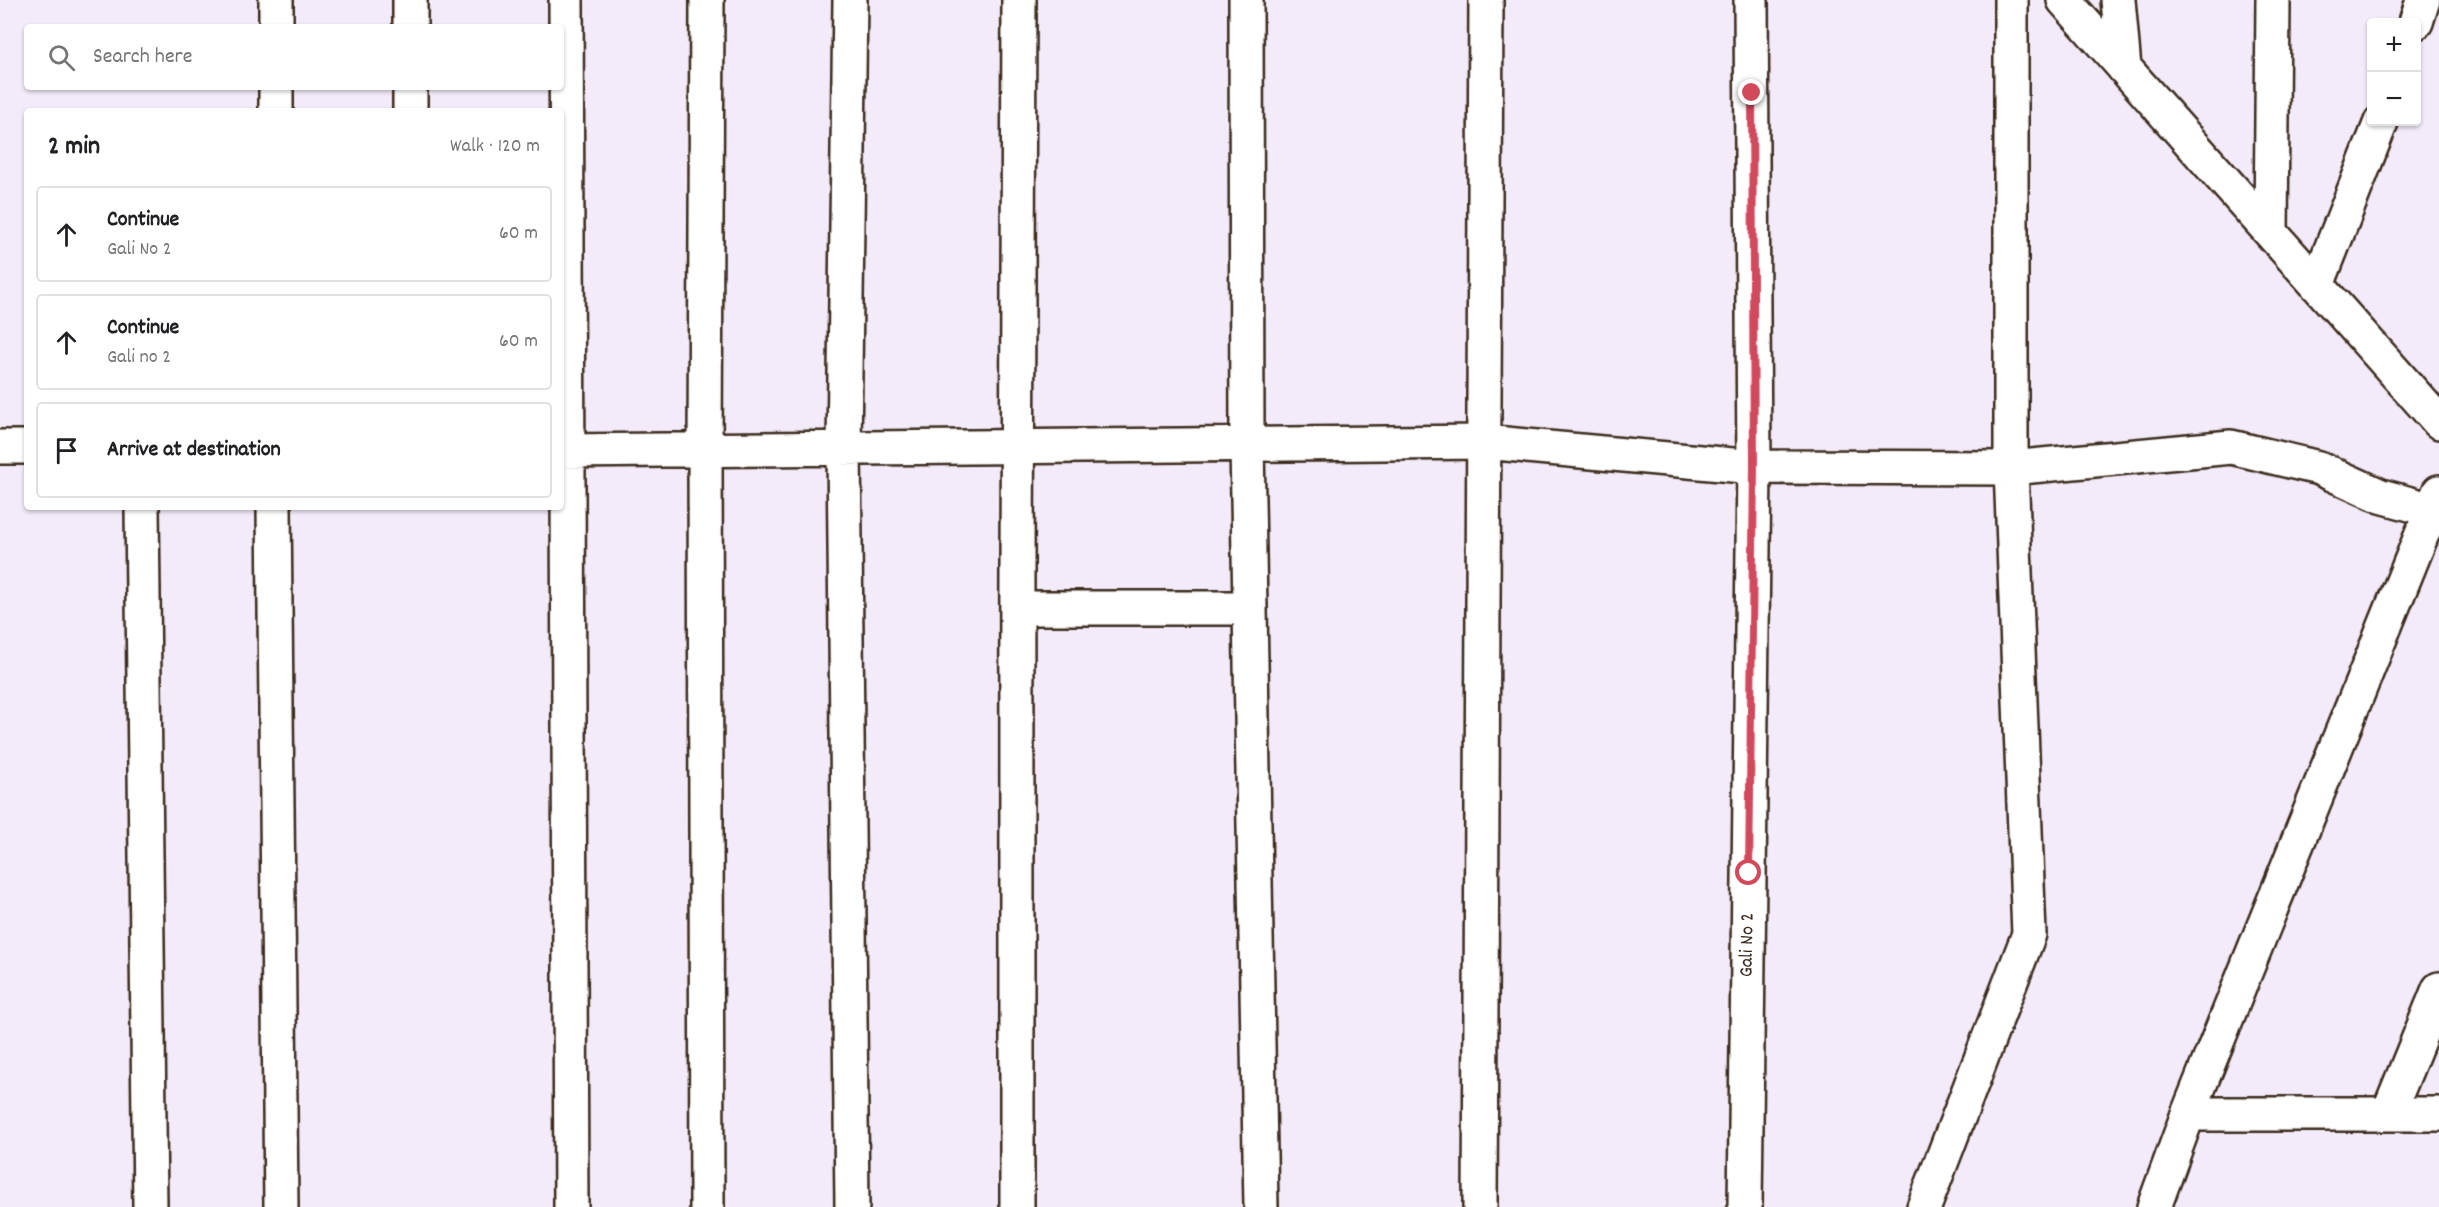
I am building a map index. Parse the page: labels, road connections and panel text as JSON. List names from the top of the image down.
{
  "streets": {
    "street": ["Gali No 2"]
  },
  "page": {
    "map_buttons": ["+", "−"],
    "search": "Search here",
    "heading": ["2 min", "Walk · 120 m"],
    "list": [
      ["Continue", "Gali No 2", "60 m"],
      ["Continue", "Gali no 2", "60 m"],
      "Arrive at destination"
    ]
  }
}
